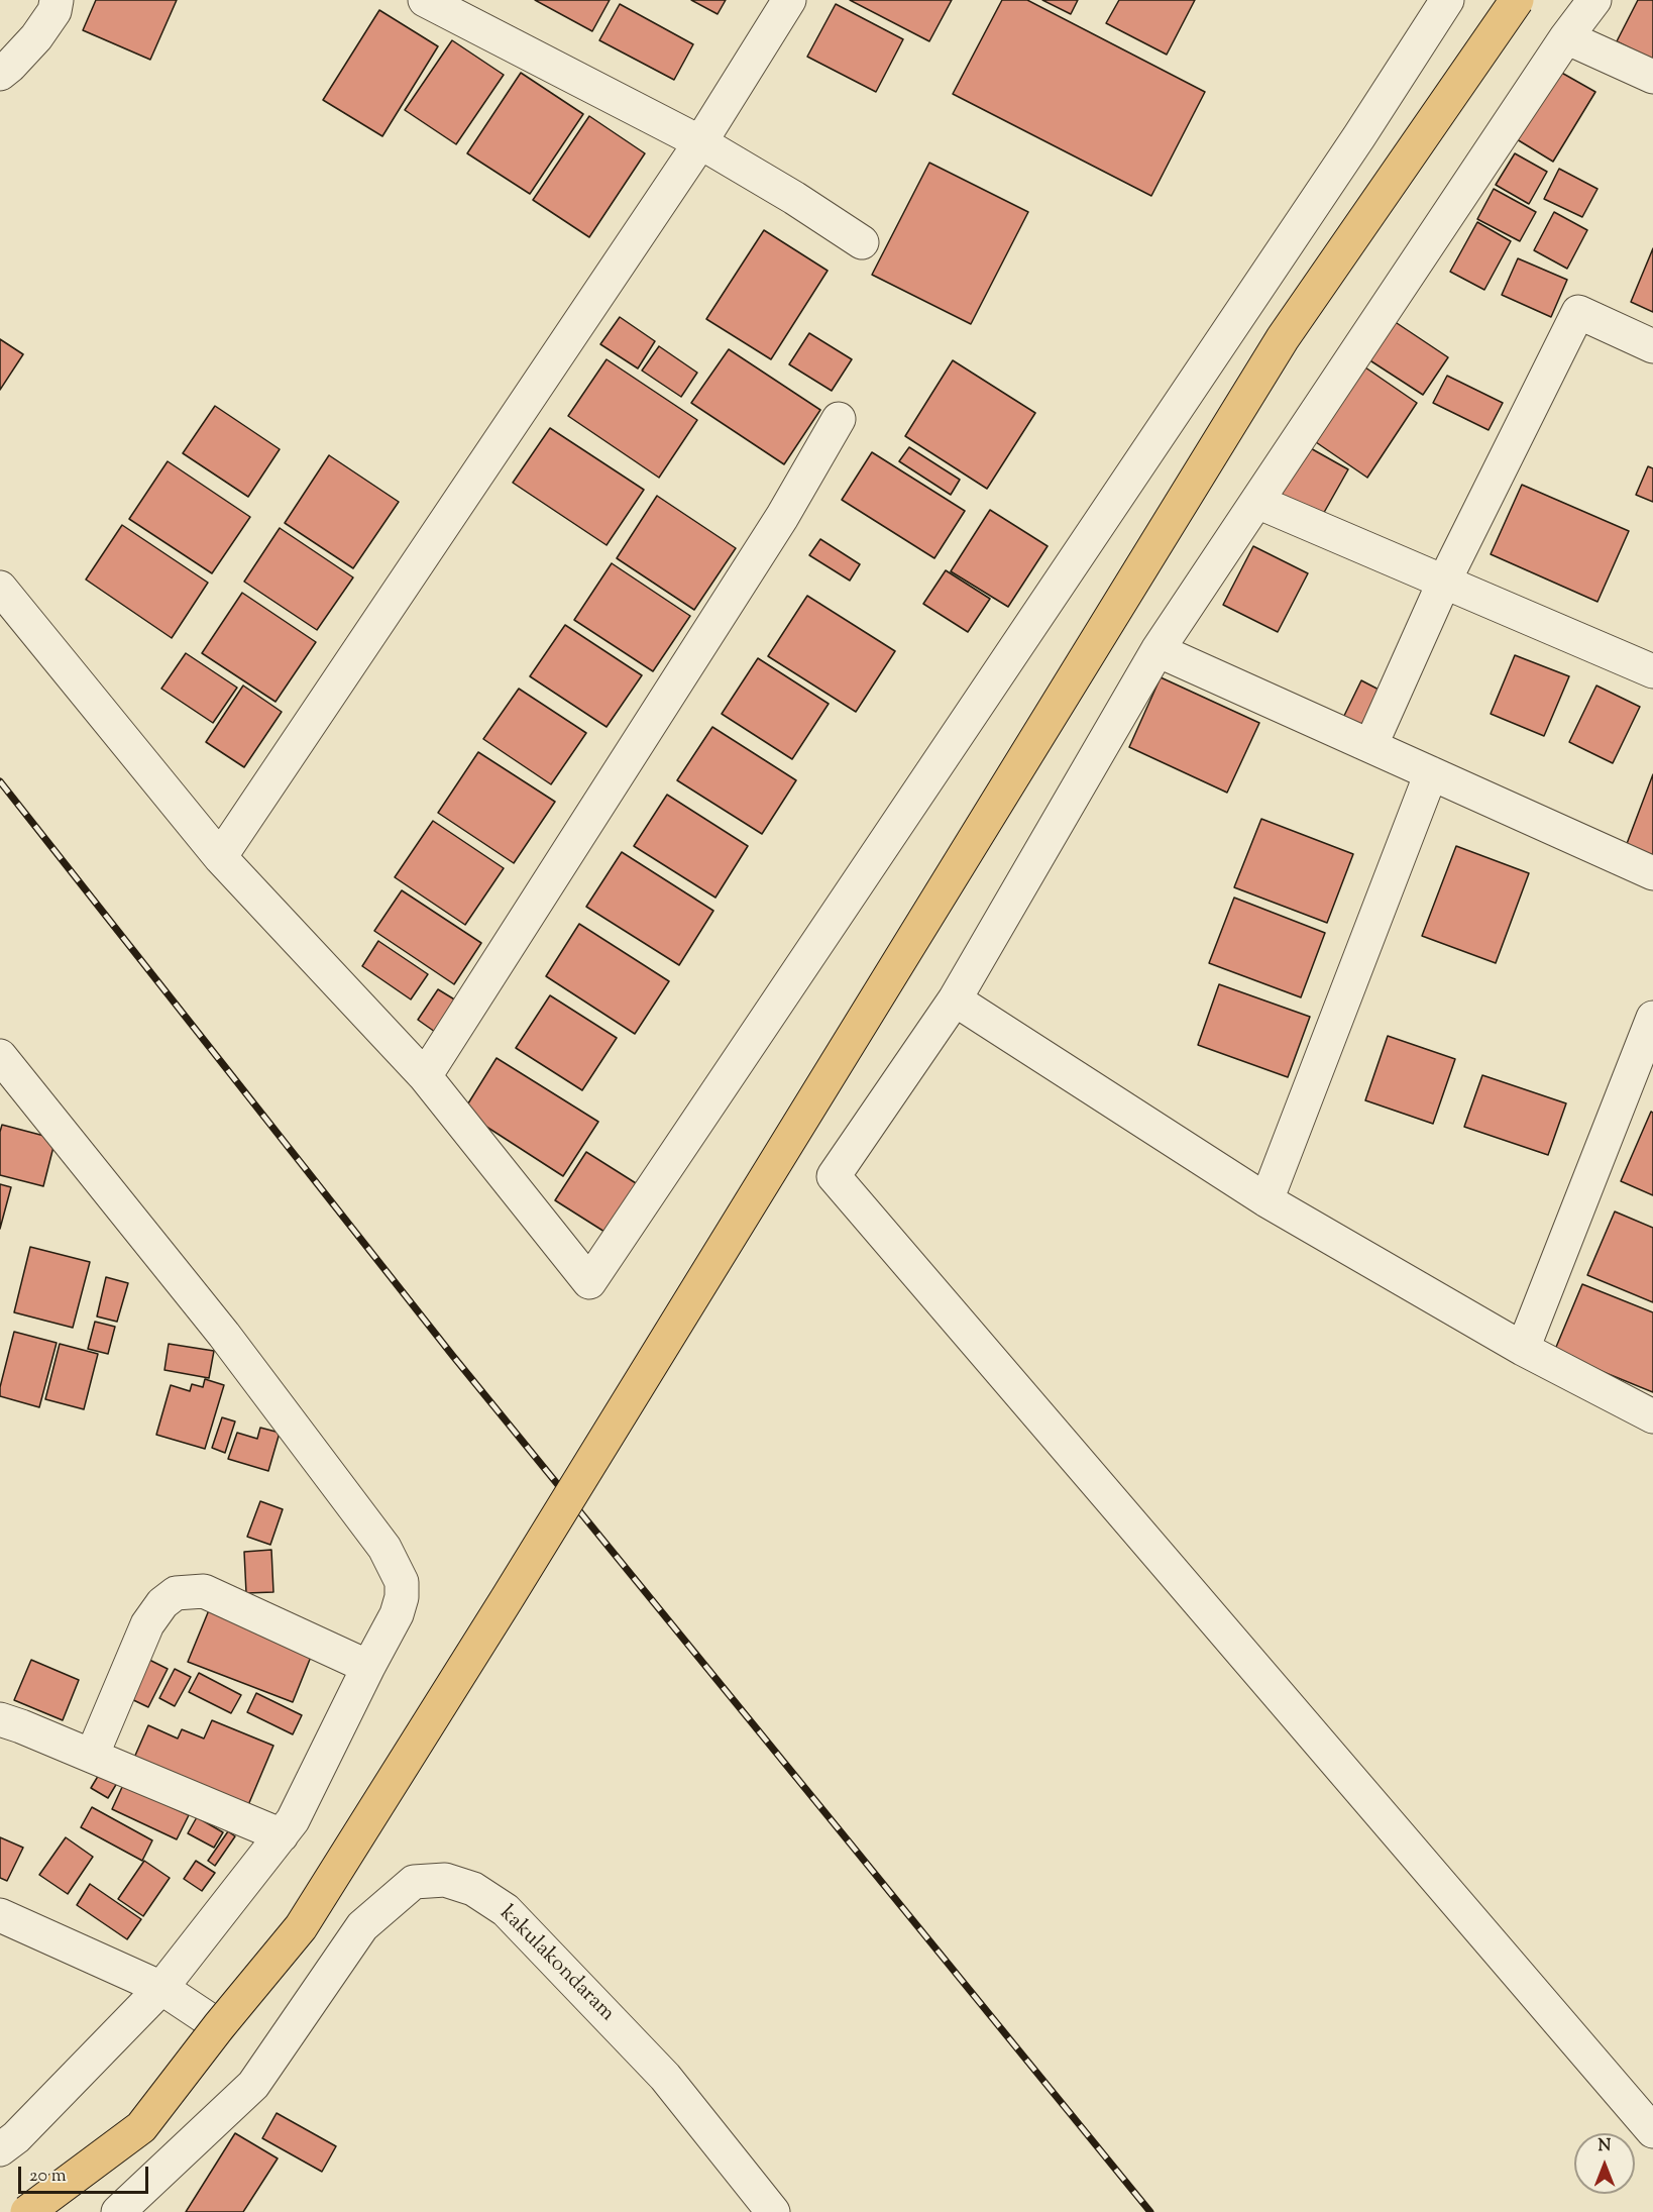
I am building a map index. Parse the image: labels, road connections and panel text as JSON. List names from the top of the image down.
{
  "streets": {
    "street": ["kakulakondaram"]
  },
  "scale_bar": "20 m",
  "north": "top"
}
